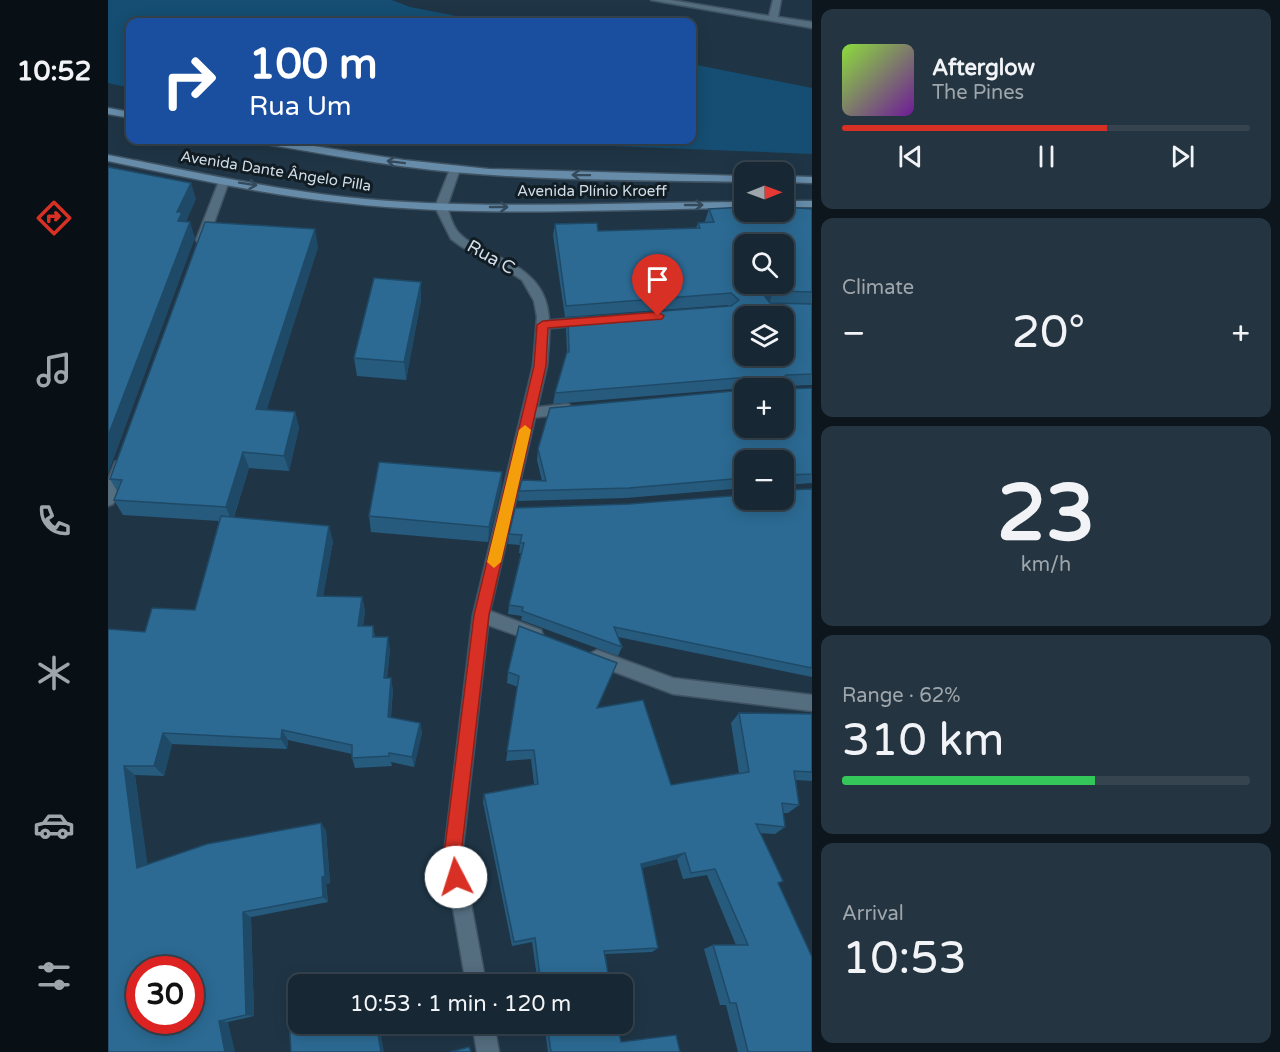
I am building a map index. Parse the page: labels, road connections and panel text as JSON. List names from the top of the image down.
{
  "streets": {
    "main road": ["Avenida Dante Ângelo Pilla", "Avenida Plínio Kroeff"],
    "street": ["Rua C"]
  },
  "crossings": [
    ["Avenida Dante Ângelo Pilla", "Avenida Plínio Kroeff"],
    ["Avenida Dante Ângelo Pilla", "Rua C"],
    ["Avenida Plínio Kroeff", "Rua C"]
  ],
  "north": "right",
  "page": {
    "tabs": "10:52",
    "turn": ["100 m", "Rua Um"],
    "song": ["Afterglow", "The Pines"],
    "map_buttons": ["+", "−"],
    "tile": [
      "Climate",
      ["23", "km/h"],
      ["Range · 62%", "310 km"],
      ["Arrival", "10:53"]
    ],
    "heat": ["−", "20°", "+"],
    "limit": "30",
    "trip": "10:53 · 1 min · 120 m"
  }
}
